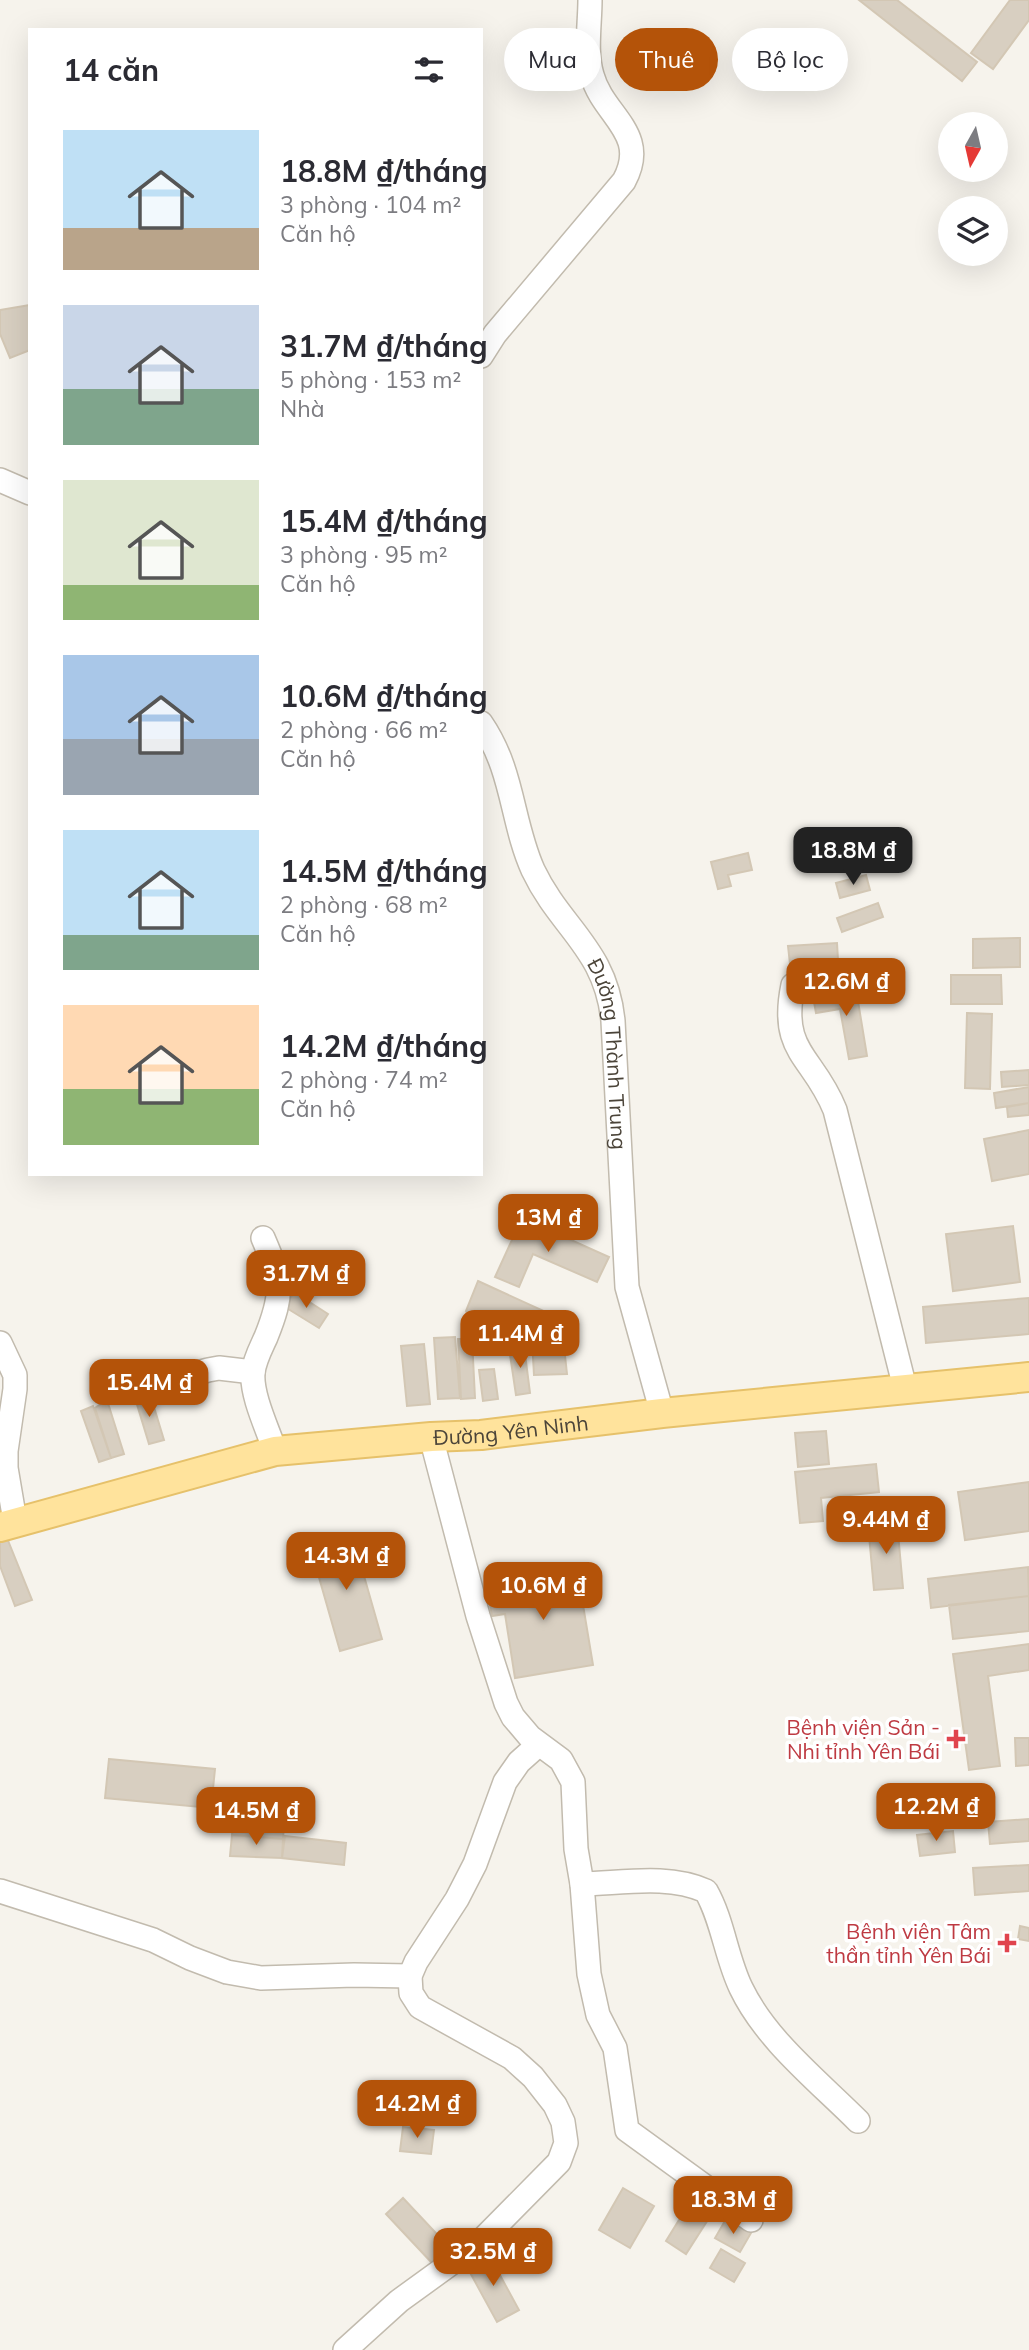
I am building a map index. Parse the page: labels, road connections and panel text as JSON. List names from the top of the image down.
{
  "streets": {
    "main road": ["Đường Yên Ninh"],
    "street": ["Đường Thành Trung"]
  },
  "crossings": [
    ["Đường Thành Trung", "Đường Yên Ninh"]
  ],
  "places": {
    "health": ["Bệnh viện Sản - Nhi tỉnh Yên Bái", "Bệnh viện Tâm thần tỉnh Yên Bái"]
  },
  "north": "bottom",
  "page": {
    "chip": ["Mua", "Thuê", "Bộ lọc"],
    "heading": "14 căn",
    "list": [
      {
        "name": "18.8M ₫/tháng",
        "note": "3 phòng · 104 m² · Căn hộ"
      },
      {
        "name": "31.7M ₫/tháng",
        "note": "5 phòng · 153 m² · Nhà"
      },
      {
        "name": "15.4M ₫/tháng",
        "note": "3 phòng · 95 m² · Căn hộ"
      },
      {
        "name": "10.6M ₫/tháng",
        "note": "2 phòng · 66 m² · Căn hộ"
      },
      {
        "name": "14.5M ₫/tháng",
        "note": "2 phòng · 68 m² · Căn hộ"
      },
      {
        "name": "14.2M ₫/tháng",
        "note": "2 phòng · 74 m² · Căn hộ"
      }
    ],
    "price": [
      "18.8M ₫",
      "12.6M ₫",
      "13M ₫",
      "31.7M ₫",
      "11.4M ₫",
      "15.4M ₫",
      "9.44M ₫",
      "14.3M ₫",
      "10.6M ₫",
      "12.2M ₫",
      "14.5M ₫",
      "14.2M ₫",
      "18.3M ₫",
      "32.5M ₫"
    ]
  }
}
